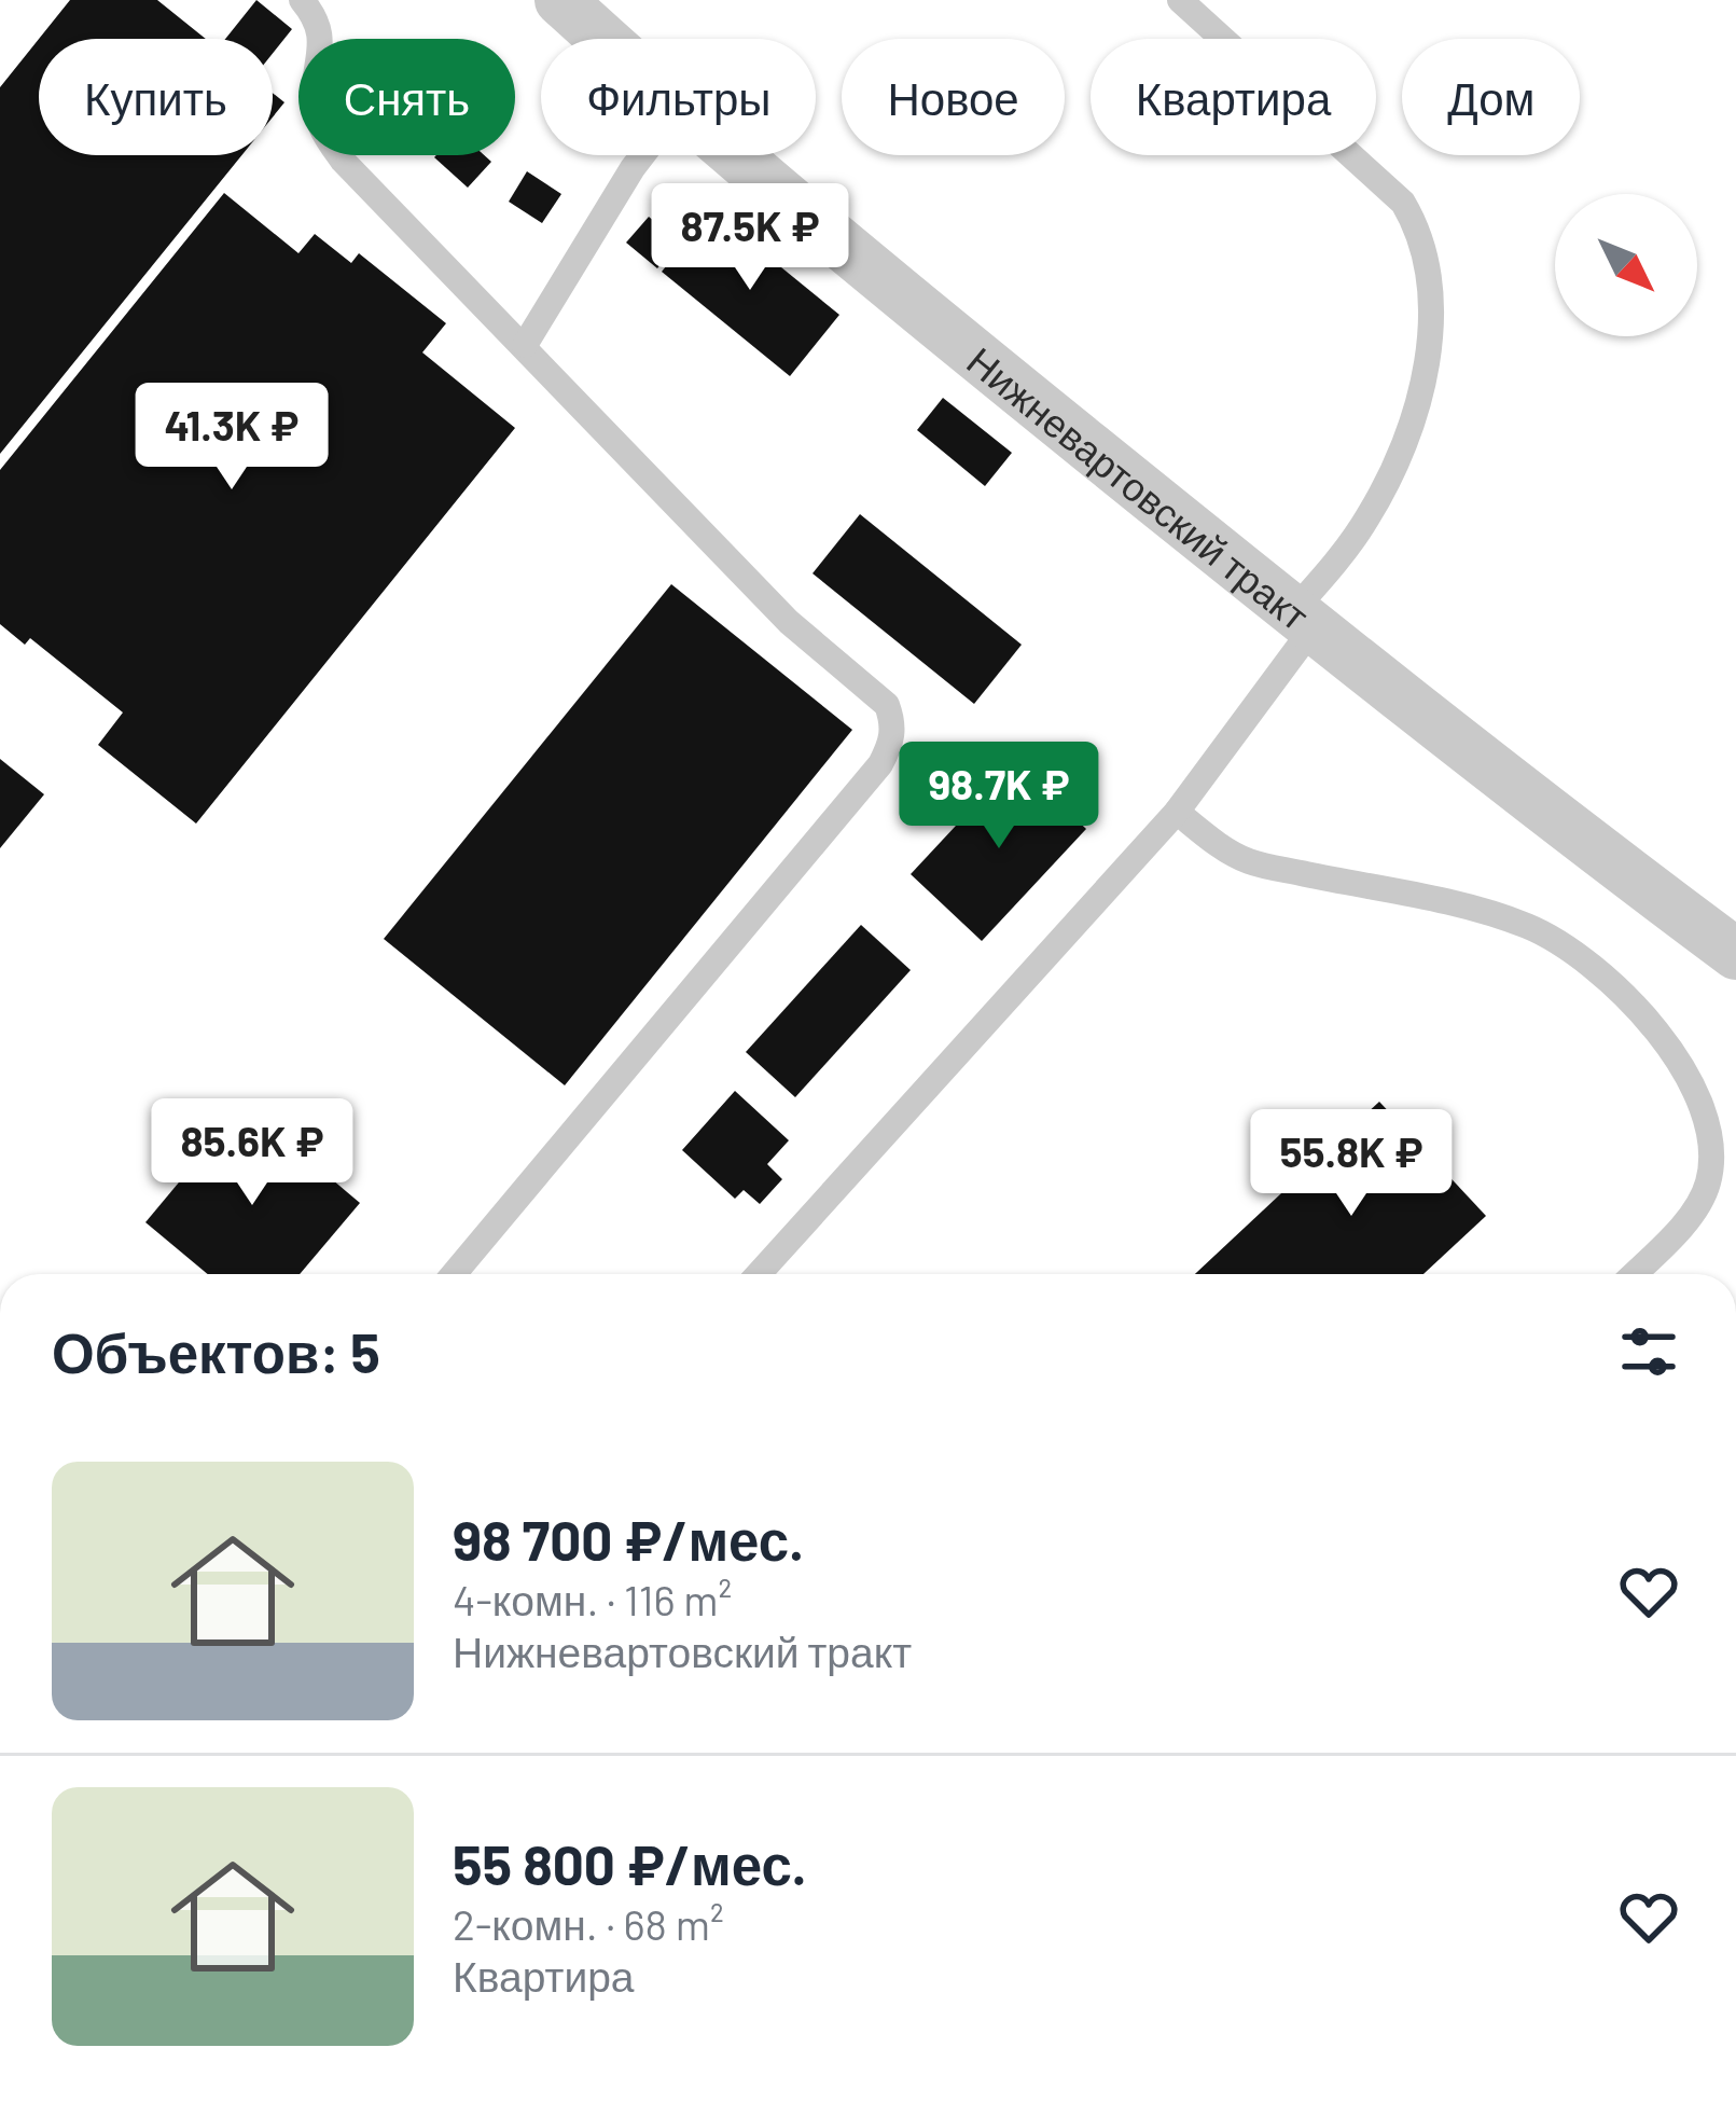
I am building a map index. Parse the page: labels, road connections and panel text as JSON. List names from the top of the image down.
{
  "streets": {
    "street": ["Нижневартовский тракт"]
  },
  "north": "bottom right",
  "page": {
    "chip": [
      "Купить",
      "Снять",
      "Фильтры",
      "Новое",
      "Квартира",
      "Дом"
    ],
    "price": [
      "87.5K ₽",
      "41.3K ₽",
      "98.7K ₽",
      "85.6K ₽",
      "55.8K ₽"
    ],
    "heading": "Объектов: 5",
    "list": [
      {
        "name": "98 700 ₽/мес.",
        "note": "4-комн. · 116 m² · Нижневартовский тракт"
      },
      {
        "name": "55 800 ₽/мес.",
        "note": "2-комн. · 68 m² · Квартира"
      }
    ]
  }
}
